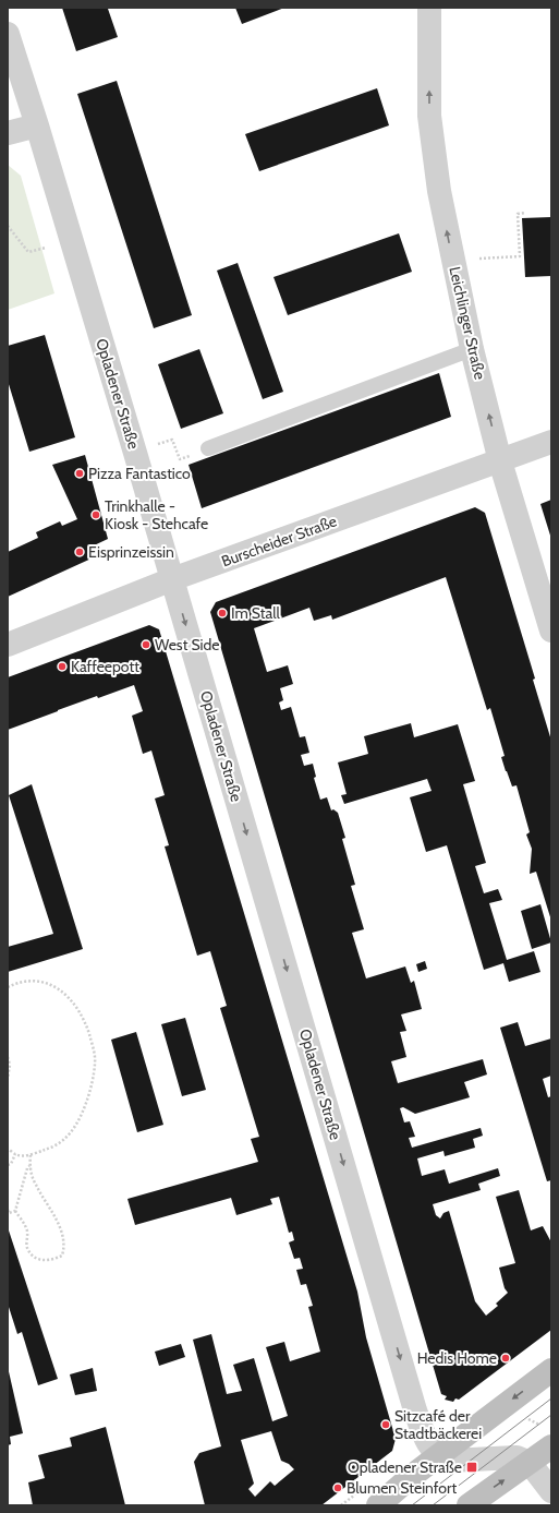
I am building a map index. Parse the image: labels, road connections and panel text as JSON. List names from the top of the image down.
{
  "streets": {
    "street": ["Leichlinger Straße", "Opladener Straße", "Burscheider Straße"]
  },
  "crossings": [
    ["Leichlinger Straße", "Burscheider Straße"],
    ["Opladener Straße", "Burscheider Straße"]
  ],
  "one_way": ["Leichlinger Straße", "Opladener Straße"],
  "places": {
    "other": [
      "Pizza Fantastico",
      "Trinkhalle - Kiosk - Stehcafe",
      "Eisprinzeissin",
      "Im Stall",
      "West Side",
      "Kaffeepott",
      "Hedis Home",
      "Sitzcafé der Stadtbäckerei",
      "Blumen Steinfort"
    ],
    "transit": ["Opladener Straße"]
  }
}
